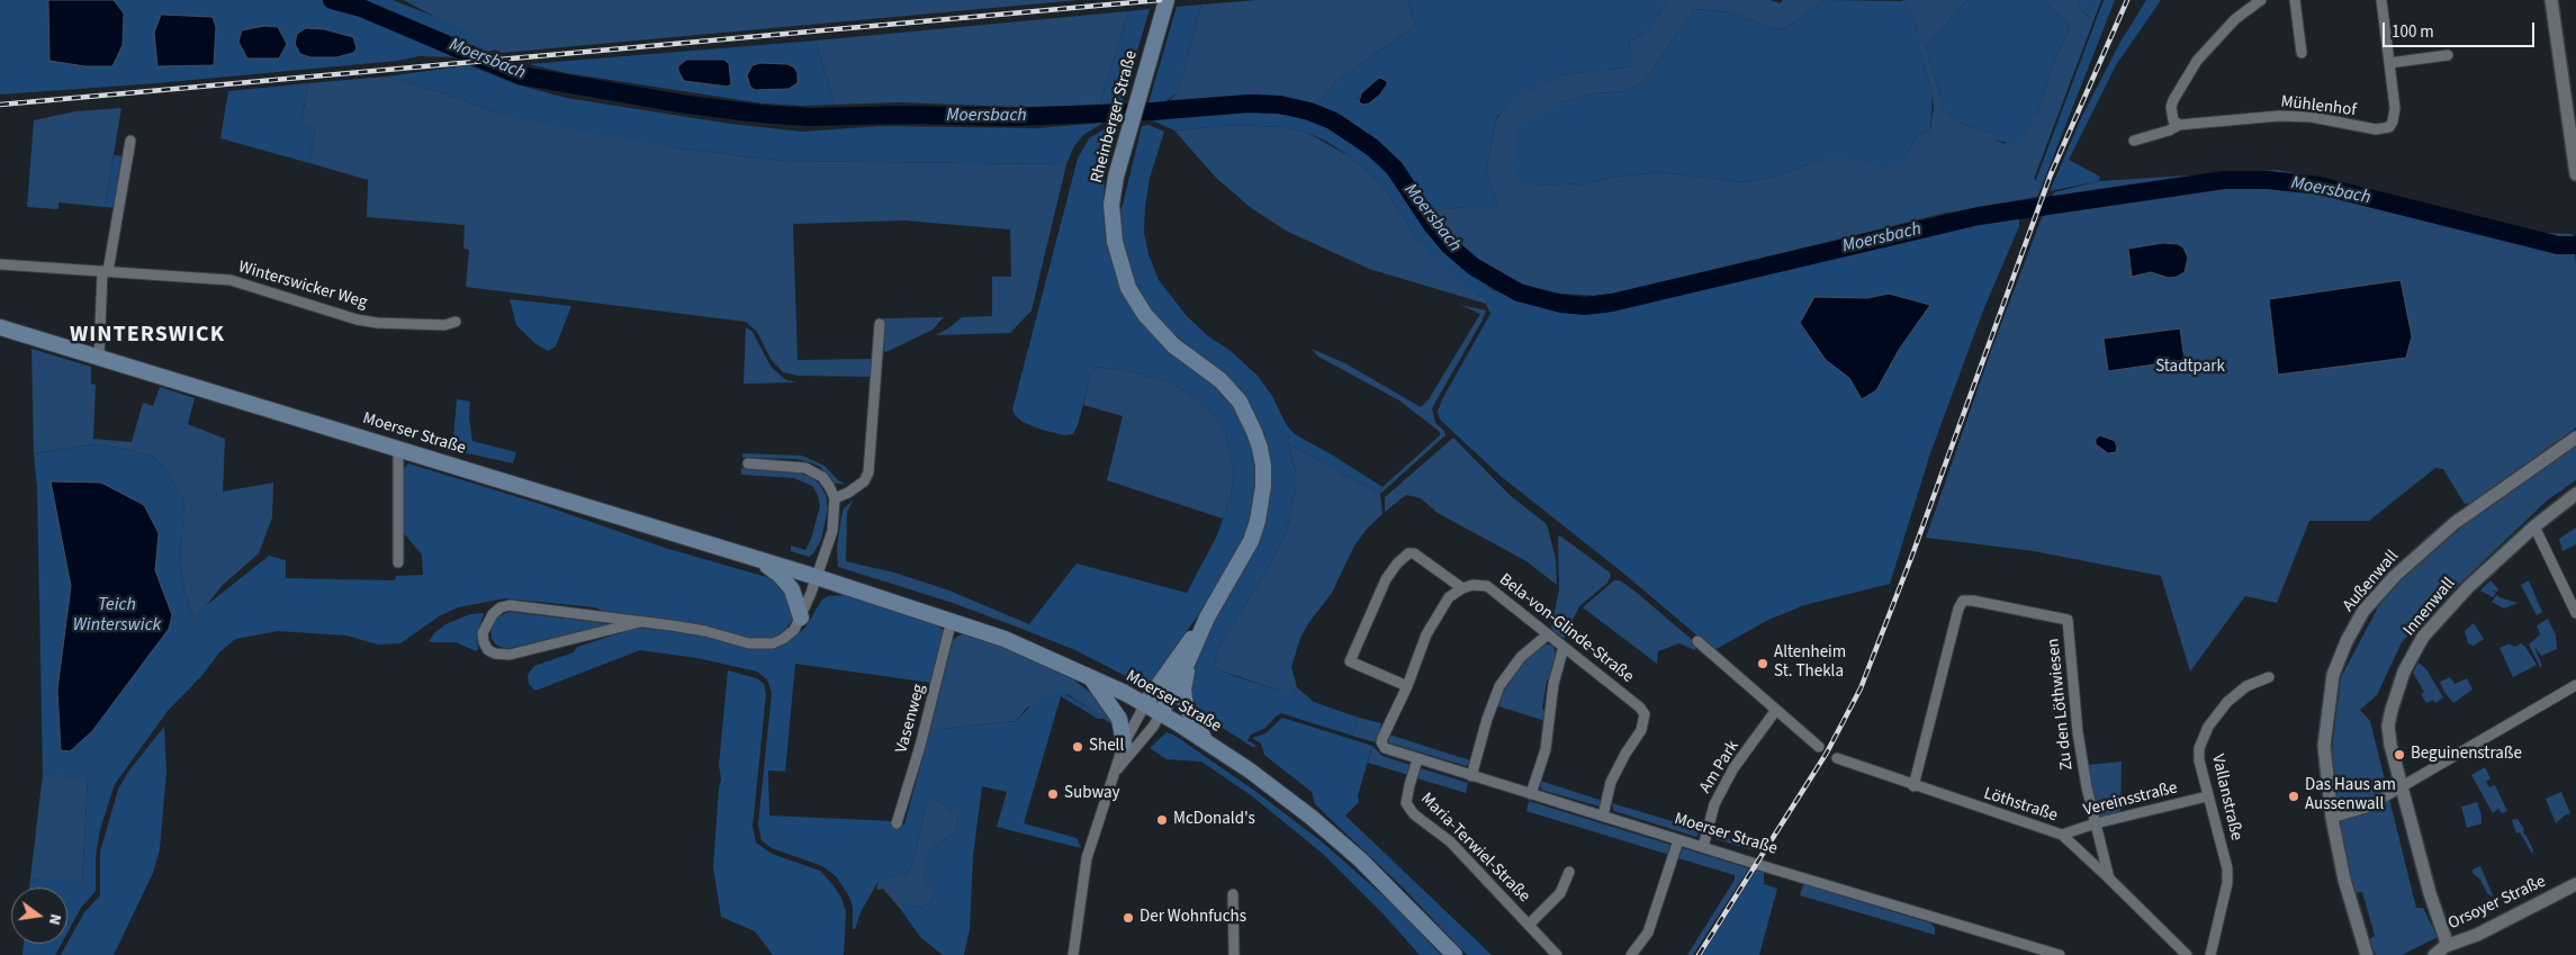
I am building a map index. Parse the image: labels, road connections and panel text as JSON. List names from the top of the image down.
{
  "streets": {
    "main road": ["Rheinberger Straße", "Moerser Straße"],
    "street": [
      "Mühlenhof",
      "Winterswicker Weg",
      "Außenwall",
      "Innenwall",
      "Bela-von-Glinde-Straße",
      "Zu den Löthwiesen",
      "Vasenweg",
      "Am Park",
      "Vallanstraße",
      "Vereinsstraße",
      "Löthstraße",
      "Maria-Terwiel-Straße",
      "Orsoyer Straße"
    ]
  },
  "crossings": [
    ["Rheinberger Straße", "Moerser Straße"],
    ["Moerser Straße", "Bela-von-Glinde-Straße"],
    ["Moerser Straße", "Vasenweg"],
    ["Moerser Straße", "Am Park"],
    ["Moerser Straße", "Maria-Terwiel-Straße"],
    ["Innenwall", "Orsoyer Straße"],
    ["Zu den Löthwiesen", "Vereinsstraße"],
    ["Zu den Löthwiesen", "Löthstraße"],
    ["Vallanstraße", "Vereinsstraße"],
    ["Vereinsstraße", "Löthstraße"]
  ],
  "districts": ["WINTERSWICK"],
  "water": ["Moersbach", "Teich Winterswick"],
  "parks": ["Stadtpark"],
  "places": [
    "Altenheim St. Thekla",
    "Shell",
    "Beguinenstraße",
    "Subway",
    "Das Haus am Aussenwall",
    "McDonald's",
    "Der Wohnfuchs"
  ],
  "scale_bar": "100 m",
  "north": "right"
}
